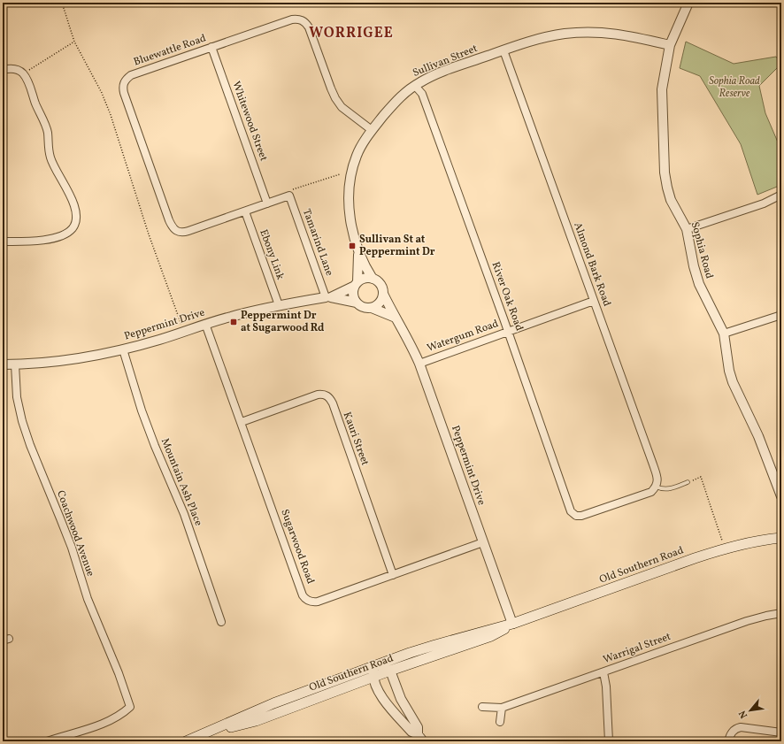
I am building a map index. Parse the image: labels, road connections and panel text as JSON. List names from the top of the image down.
{
  "streets": {
    "main road": ["Old Southern Road"],
    "street": [
      "Bluewattle Road",
      "Sullivan Street",
      "Whitewood Street",
      "Tamarind Lane",
      "Sophia Road",
      "Ebony Link",
      "Almond Bark Road",
      "River Oak Road",
      "Peppermint Drive",
      "Watergum Road",
      "Kauri Street",
      "Mountain Ash Place",
      "Coachwood Avenue",
      "Sugarwood Road",
      "Warrigal Street"
    ]
  },
  "crossings": [
    ["Bluewattle Road", "Sullivan Street"],
    ["Bluewattle Road", "Whitewood Street"],
    ["Bluewattle Road", "Tamarind Lane"],
    ["Bluewattle Road", "Ebony Link"],
    ["Sullivan Street", "Sophia Road"],
    ["Sullivan Street", "Almond Bark Road"],
    ["Sullivan Street", "River Oak Road"],
    ["Sullivan Street", "Peppermint Drive"],
    ["Tamarind Lane", "Peppermint Drive"],
    ["Ebony Link", "Peppermint Drive"],
    ["Almond Bark Road", "River Oak Road"],
    ["Almond Bark Road", "Watergum Road"],
    ["River Oak Road", "Watergum Road"],
    ["Peppermint Drive", "Watergum Road"],
    ["Peppermint Drive", "Mountain Ash Place"],
    ["Peppermint Drive", "Coachwood Avenue"],
    ["Peppermint Drive", "Sugarwood Road"],
    ["Peppermint Drive", "Old Southern Road"],
    ["Kauri Street", "Sugarwood Road"]
  ],
  "districts": ["WORRIGEE"],
  "parks": ["Sophia Road Reserve"],
  "places": {
    "transit": ["Sullivan St at Peppermint Dr", "Peppermint Dr at Sugarwood Rd"]
  },
  "north": "bottom left"
}
